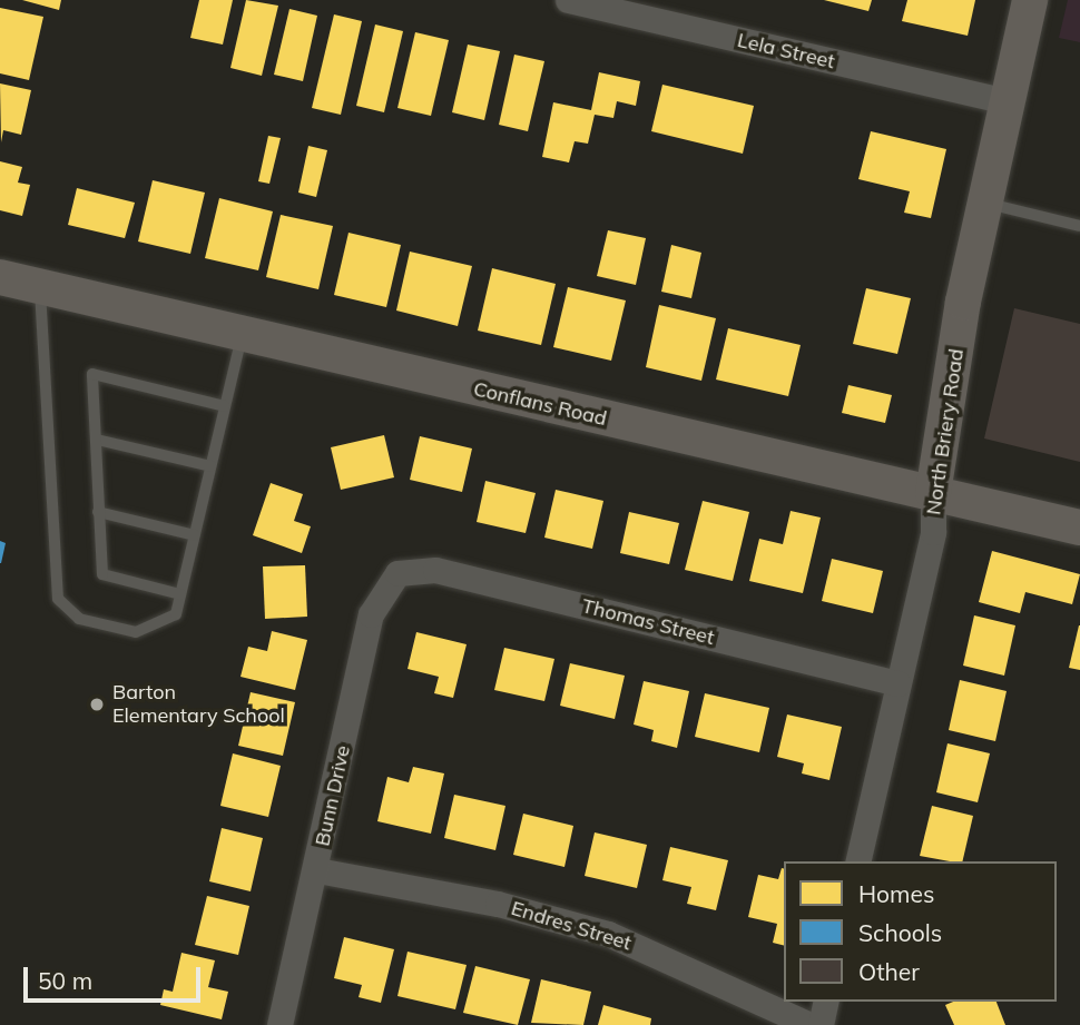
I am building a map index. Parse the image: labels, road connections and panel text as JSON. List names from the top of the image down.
{
  "streets": {
    "main road": ["Conflans Road", "North Briery Road"],
    "street": [
      "Lela Street",
      "Thomas Street",
      "Bunn Drive",
      "Endres Street"
    ]
  },
  "crossings": [
    ["Lela Street", "North Briery Road"],
    ["Conflans Road", "North Briery Road"],
    ["North Briery Road", "Thomas Street"],
    ["Thomas Street", "Bunn Drive"],
    ["Bunn Drive", "Endres Street"]
  ],
  "places": ["Barton Elementary School"],
  "legend": ["Homes", "Schools", "Other"],
  "scale_bar": "50 m"
}
